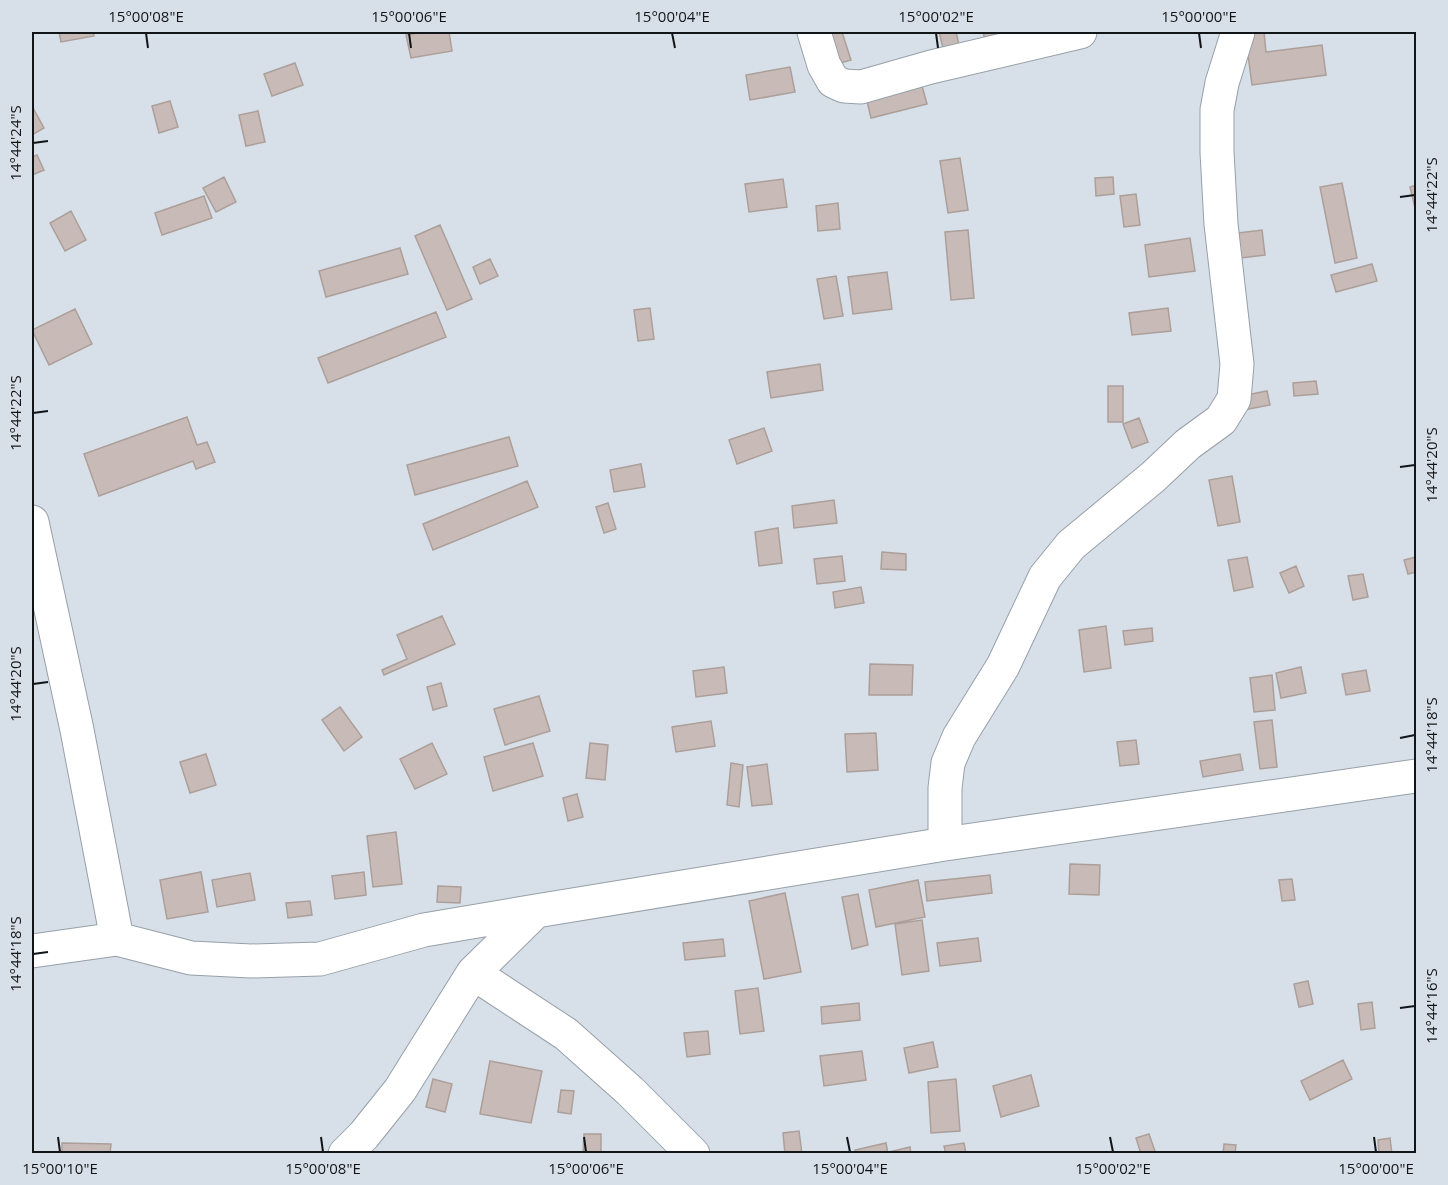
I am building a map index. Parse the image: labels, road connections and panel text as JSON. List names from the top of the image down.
{
  "coordinates": [
    "15°00'08\"E",
    "15°00'06\"E",
    "15°00'04\"E",
    "15°00'02\"E",
    "15°00'00\"E",
    "14°44'24\"S",
    "14°44'22\"S",
    "14°44'20\"S",
    "14°44'18\"S",
    "14°44'16\"S",
    "15°00'10\"E"
  ]
}
